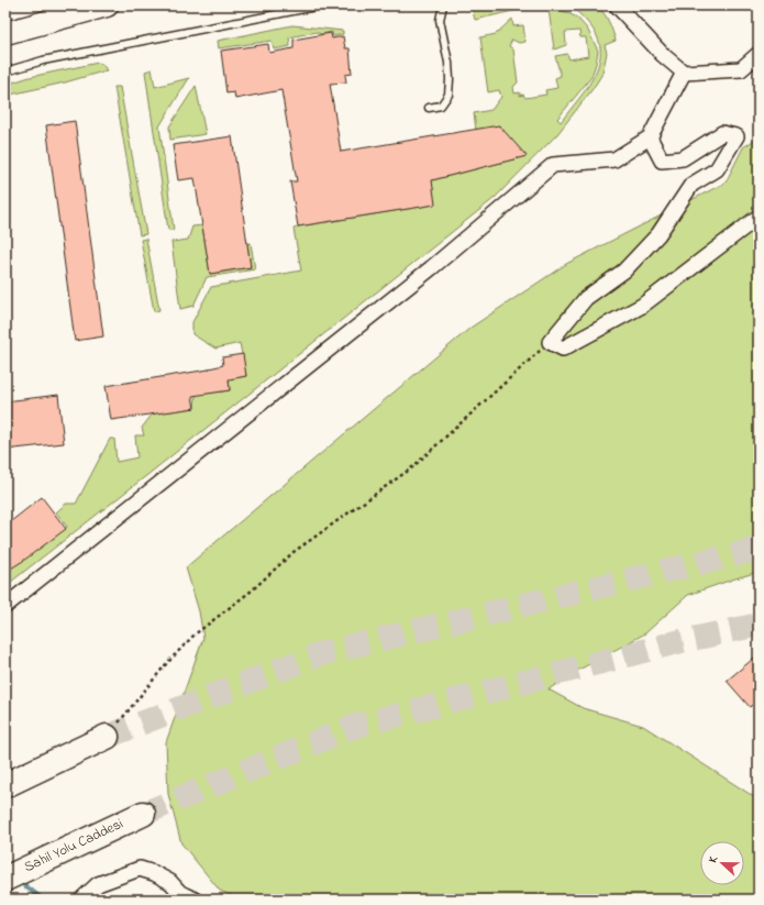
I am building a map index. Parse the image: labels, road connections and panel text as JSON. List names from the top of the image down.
{
  "streets": {
    "highway": ["Sahil Yolu Caddesi"]
  },
  "north": "left"
}
